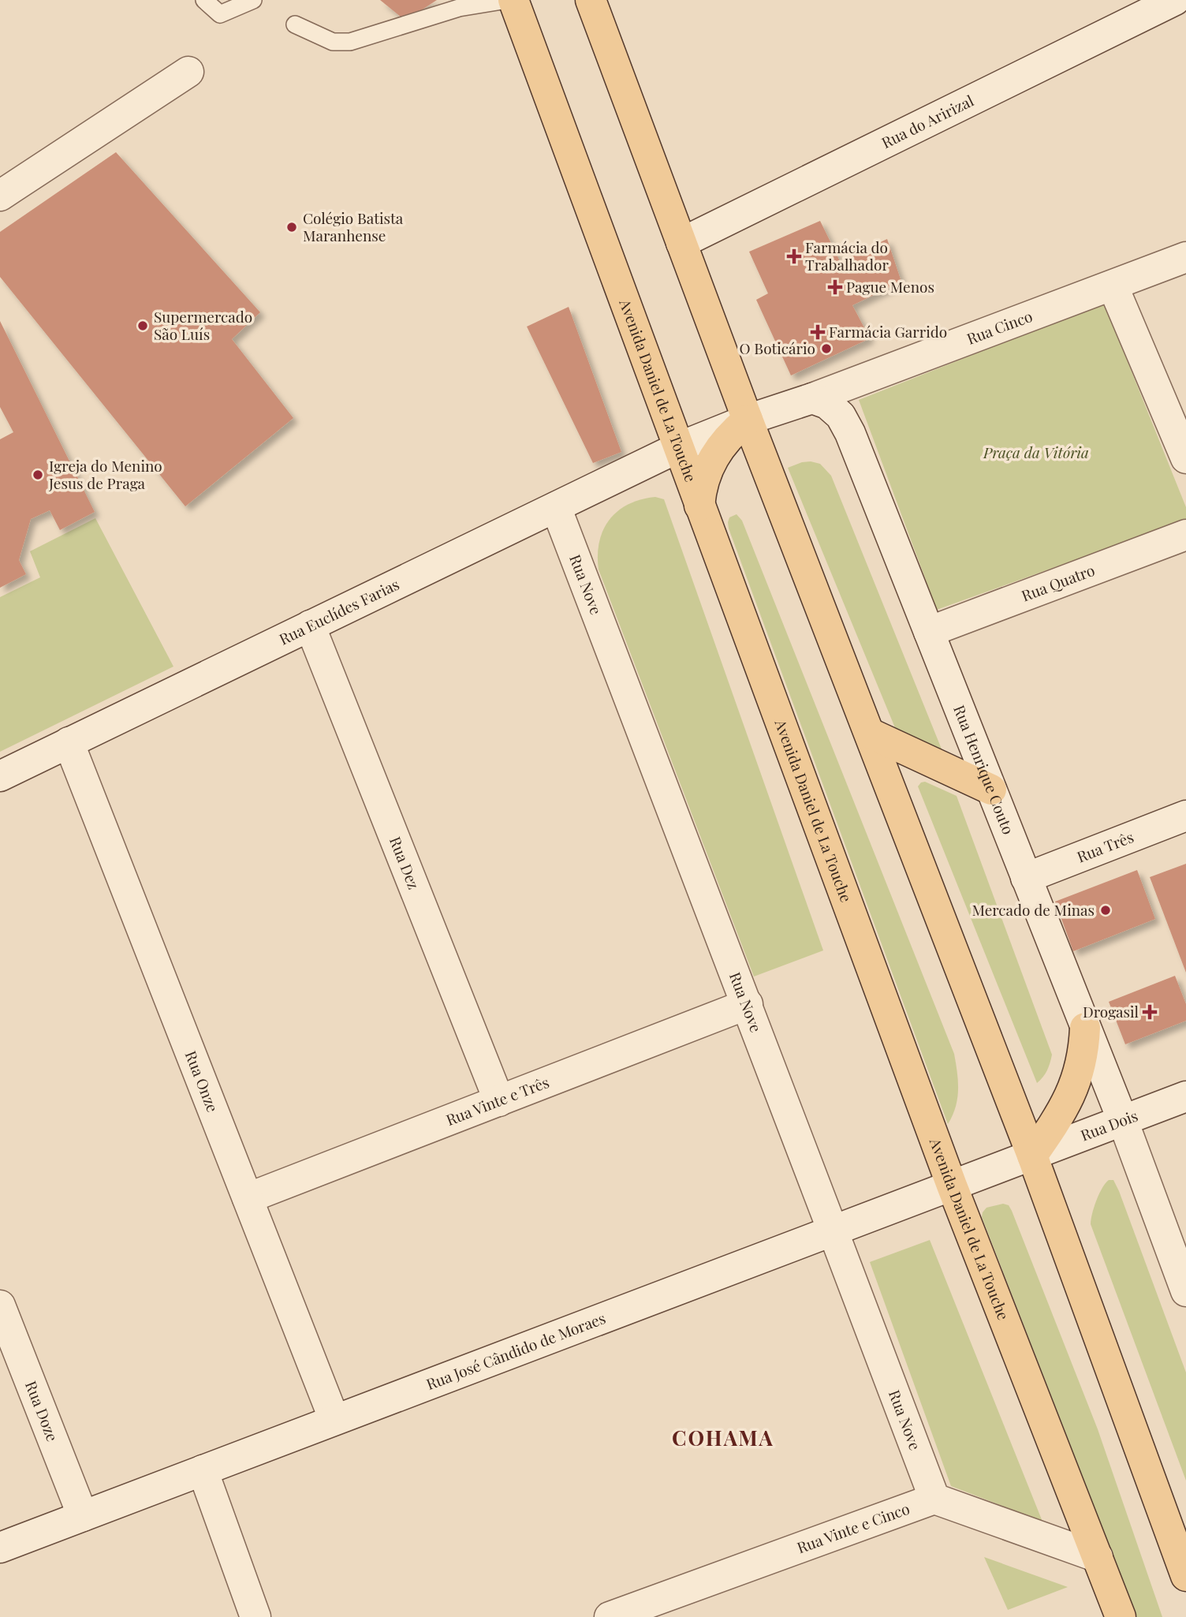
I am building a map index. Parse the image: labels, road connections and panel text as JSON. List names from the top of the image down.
{
  "streets": {
    "main road": ["Avenida Daniel de La Touche"],
    "street": [
      "Rua do Aririzal",
      "Rua Cinco",
      "Rua Quatro",
      "Rua Nove",
      "Rua Euclídes Farias",
      "Rua Henrique Couto",
      "Rua Três",
      "Rua Dez",
      "Rua Onze",
      "Rua Vinte e Três",
      "Rua Dois",
      "Rua José Cândido de Moraes",
      "Rua Doze",
      "Rua Vinte e Cinco"
    ]
  },
  "crossings": [
    ["Rua Cinco", "Rua Henrique Couto"],
    ["Avenida Daniel de La Touche", "Rua Euclídes Farias"],
    ["Avenida Daniel de La Touche", "Rua José Cândido de Moraes"],
    ["Rua Quatro", "Rua Henrique Couto"],
    ["Rua Nove", "Rua Euclídes Farias"],
    ["Rua Nove", "Rua Vinte e Três"],
    ["Rua Nove", "Rua José Cândido de Moraes"],
    ["Rua Nove", "Rua Vinte e Cinco"],
    ["Rua Euclídes Farias", "Rua Dez"],
    ["Rua Euclídes Farias", "Rua Onze"],
    ["Rua Henrique Couto", "Rua Três"],
    ["Rua Henrique Couto", "Rua Dois"],
    ["Rua Dez", "Rua Vinte e Três"],
    ["Rua Onze", "Rua Vinte e Três"],
    ["Rua Onze", "Rua José Cândido de Moraes"],
    ["Rua Dois", "Rua José Cândido de Moraes"],
    ["Rua José Cândido de Moraes", "Rua Doze"]
  ],
  "districts": ["COHAMA"],
  "parks": ["Praça da Vitória"],
  "places": {
    "other": [
      "Colégio Batista Maranhense",
      "Supermercado São Luís",
      "O Boticário",
      "Igreja do Menino Jesus de Praga",
      "Mercado de Minas"
    ],
    "health": [
      "Farmácia do Trabalhador",
      "Pague Menos",
      "Farmácia Garrido",
      "Drogasil"
    ]
  }
}
